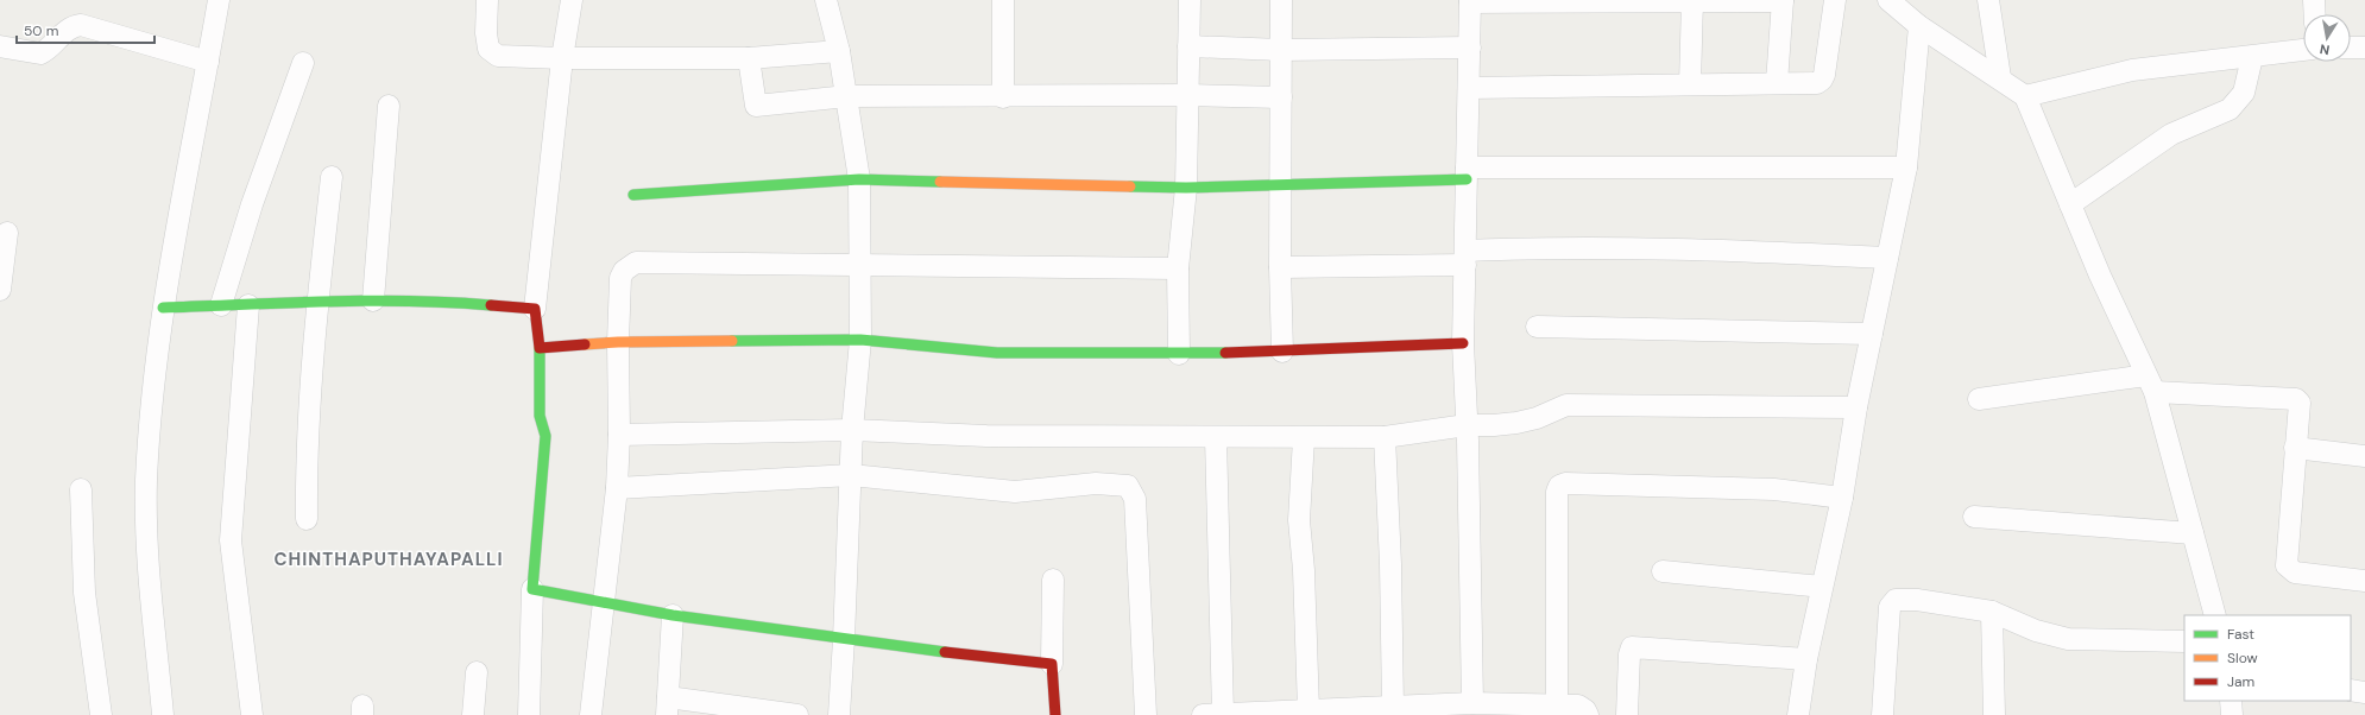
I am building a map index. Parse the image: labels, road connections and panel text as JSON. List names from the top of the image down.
{
  "districts": ["CHINTHAPUTHAYAPALLI"],
  "legend": ["Fast", "Slow", "Jam"],
  "scale_bar": "50 m",
  "north": "bottom"
}
